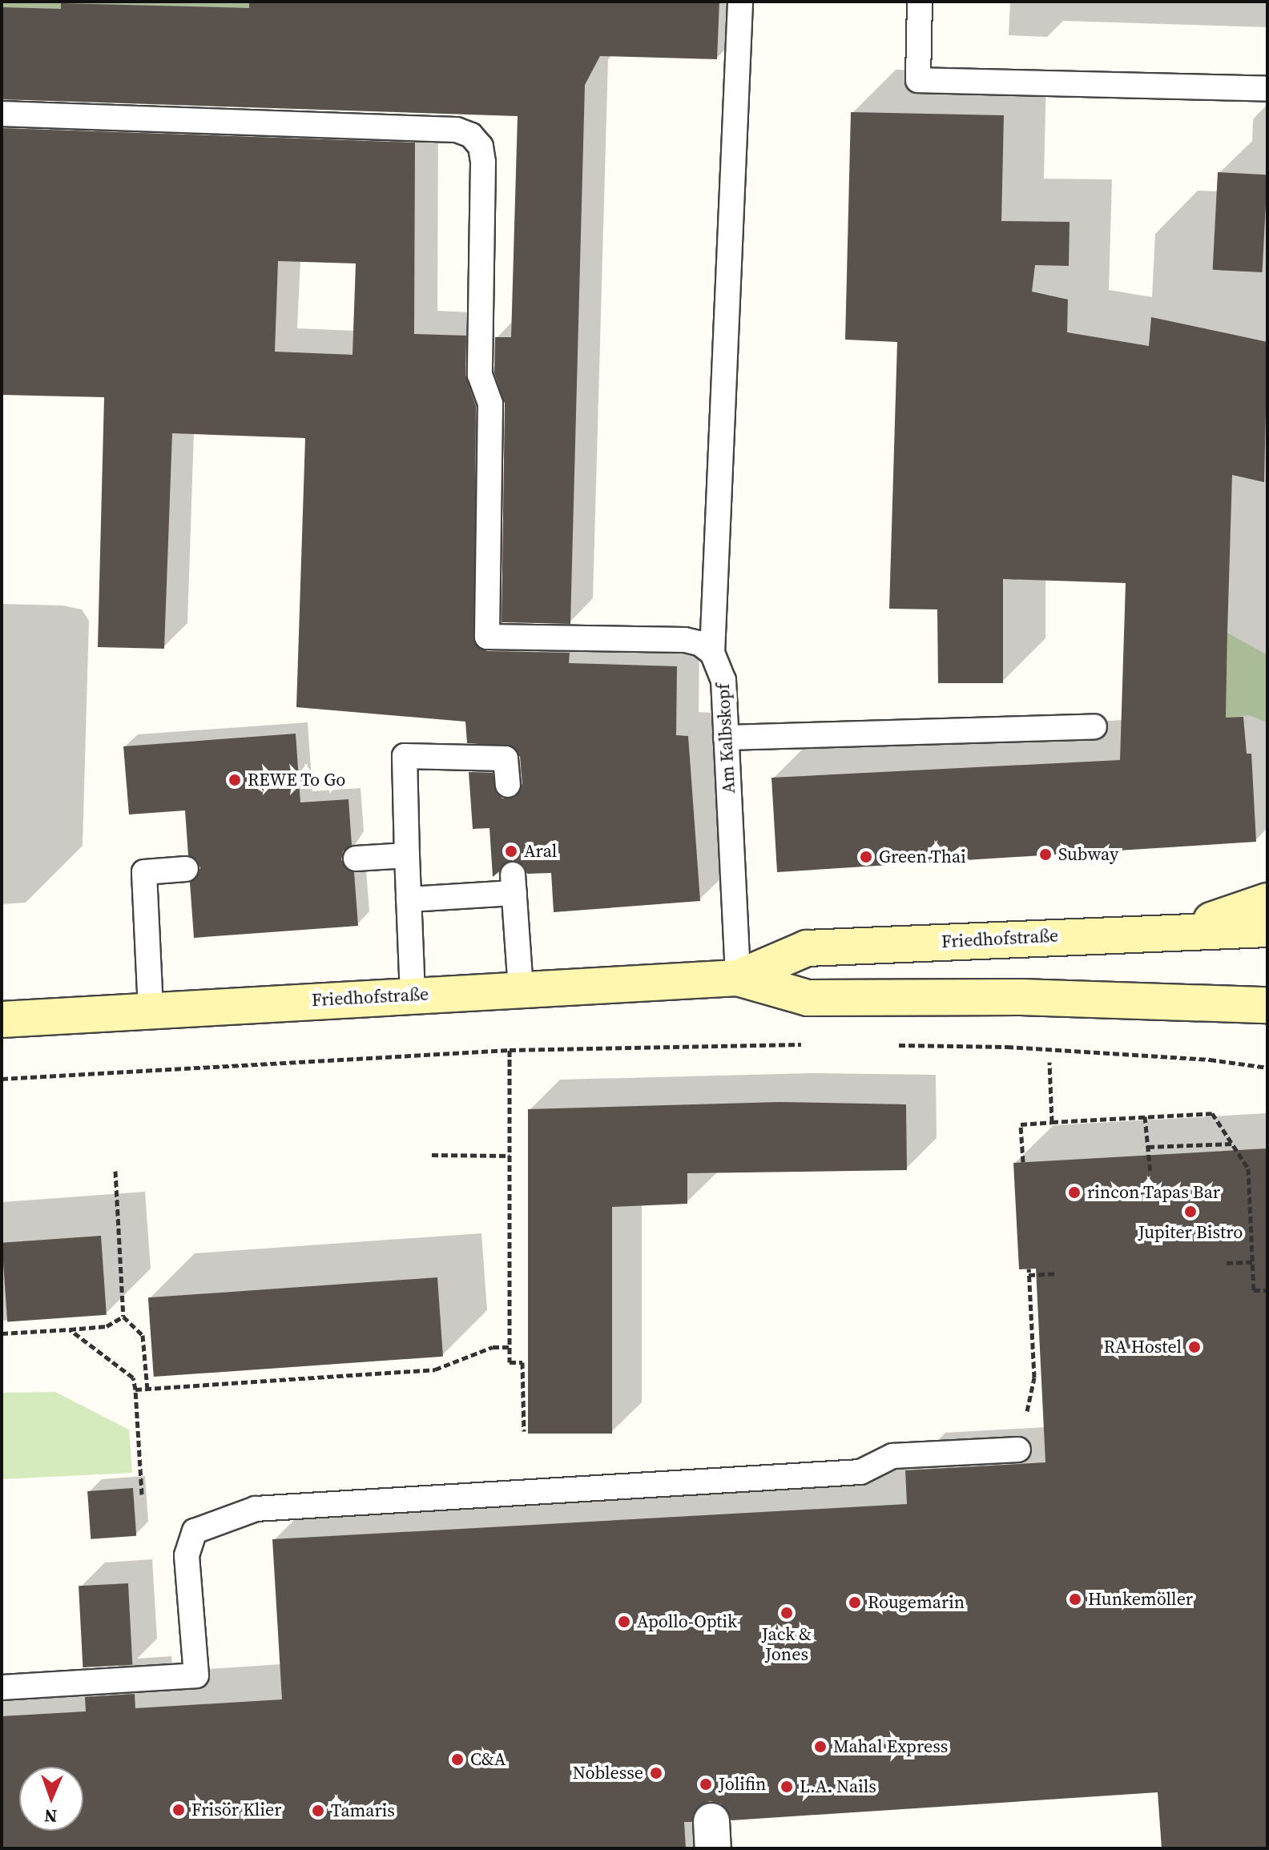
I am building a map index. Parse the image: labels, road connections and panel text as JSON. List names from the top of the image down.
{
  "streets": {
    "main road": ["Friedhofstraße"],
    "lane": ["Am Kalbskopf"]
  },
  "crossings": [
    ["Am Kalbskopf", "Friedhofstraße"]
  ],
  "places": [
    "REWE To Go",
    "Aral",
    "Subway",
    "Green Thai",
    "rincon Tapas Bar",
    "Jupiter Bistro",
    "RA Hostel",
    "Hunkemöller",
    "Rougemarin",
    "Jack & Jones",
    "Apollo-Optik",
    "Mahal Express",
    "C&A",
    "Noblesse",
    "Jolifin",
    "L.A. Nails",
    "Frisör Klier",
    "Tamaris"
  ],
  "north": "bottom"
}
